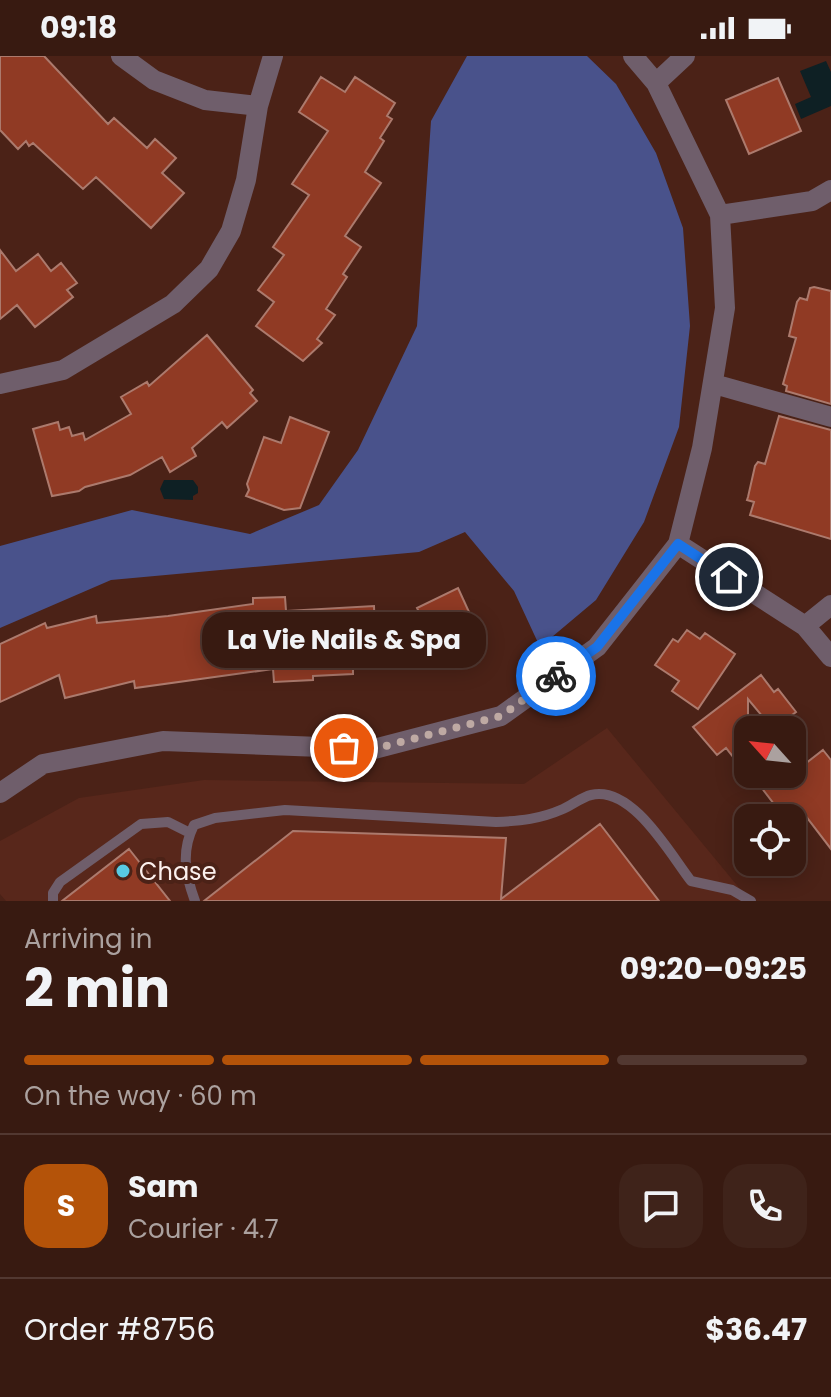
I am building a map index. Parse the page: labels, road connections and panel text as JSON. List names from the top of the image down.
{
  "places": ["La Vie Nails & Spa", "Chase"],
  "north": "top left",
  "page": {
    "status": "09:18",
    "bubble": "La Vie Nails & Spa",
    "heading": ["2 min", "Arriving in", "09:20–09:25"],
    "panel": [
      "Sam",
      "Courier · 4.7",
      "Order #8756",
      "$36.47"
    ],
    "bar": "On the way · 60 m",
    "round": "S"
  }
}
